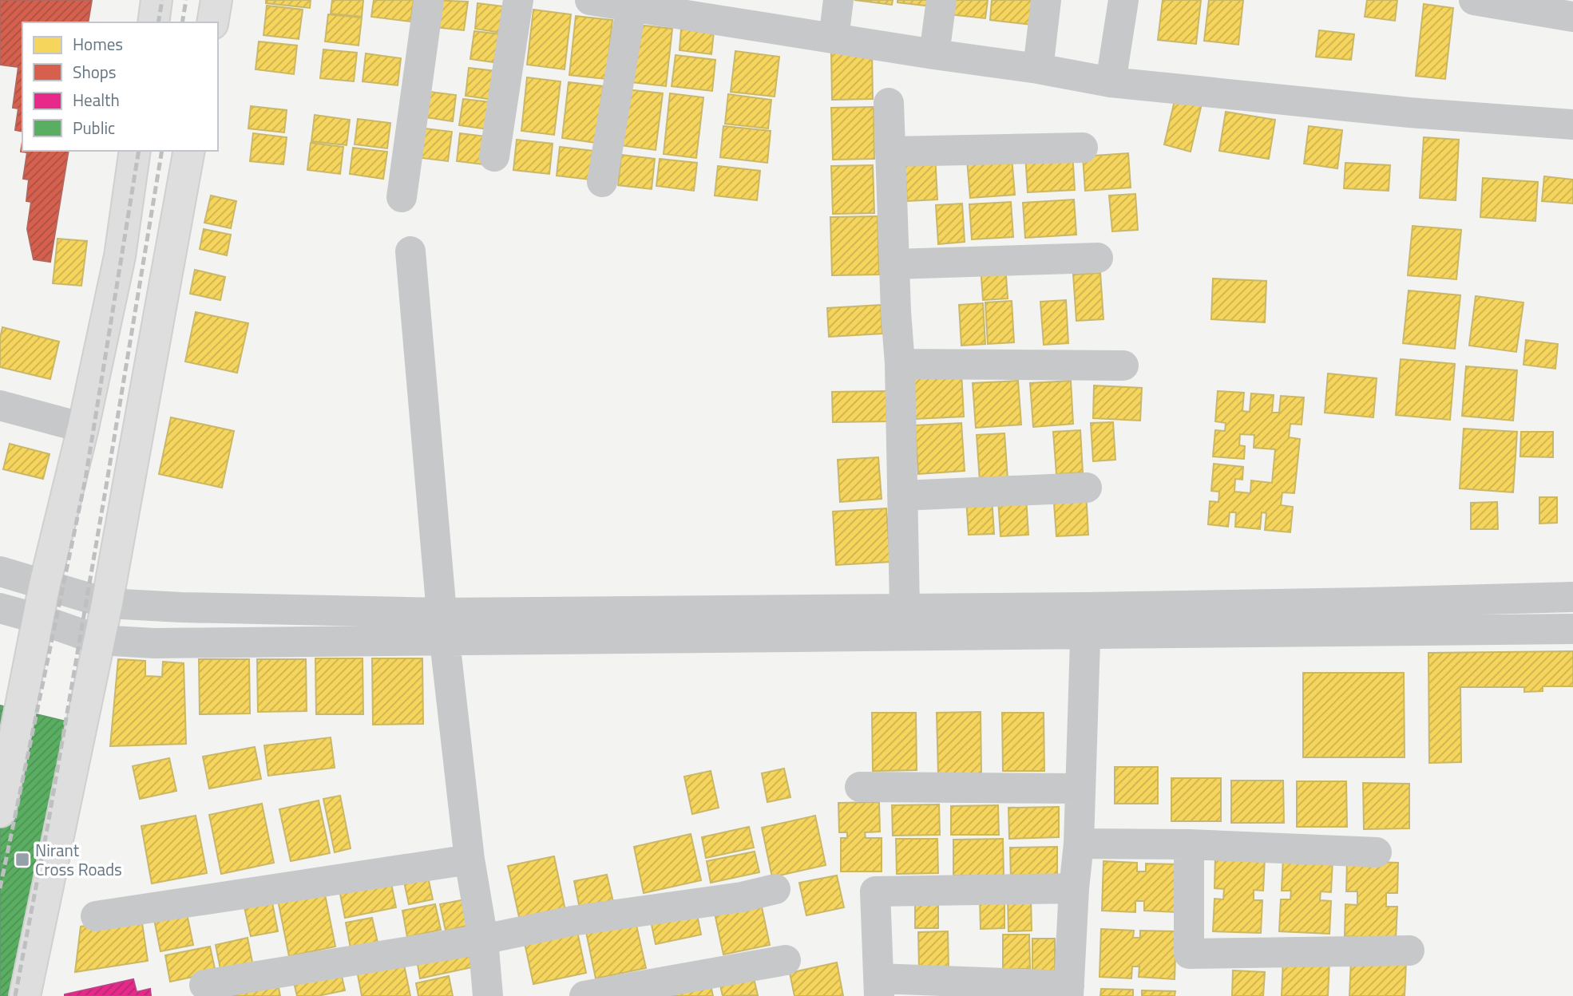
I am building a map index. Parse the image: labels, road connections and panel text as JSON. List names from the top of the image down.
{
  "places": {
    "transit": ["Nirant Cross Roads"]
  },
  "legend": [
    "Homes",
    "Shops",
    "Health",
    "Public"
  ]
}
